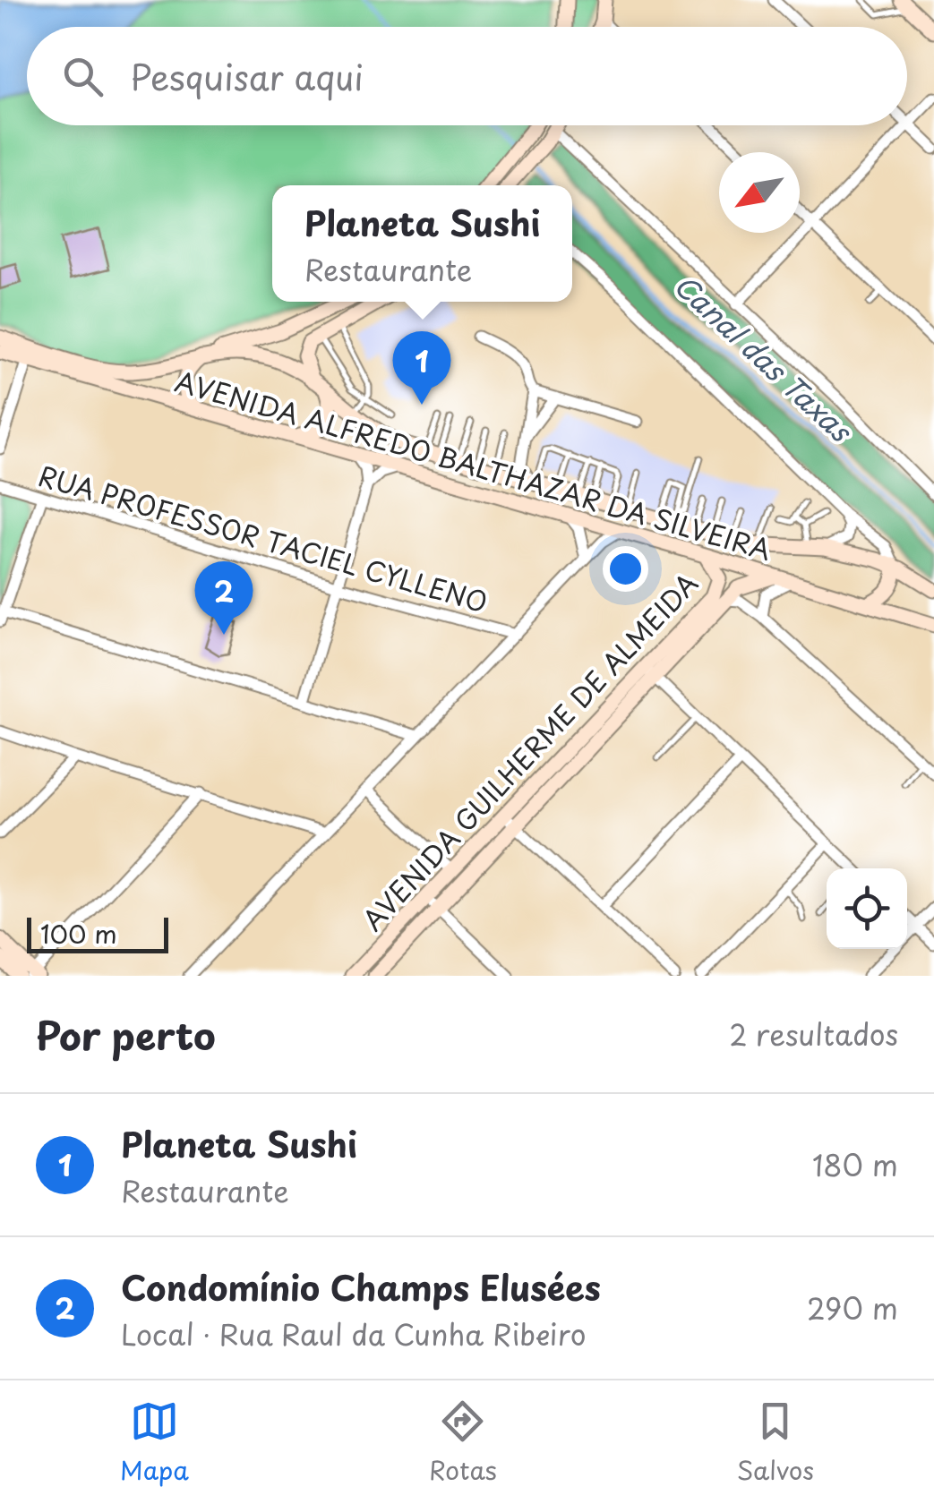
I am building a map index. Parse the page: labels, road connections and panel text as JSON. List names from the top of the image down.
{
  "streets": {
    "street": ["AVENIDA ALFREDO BALTHAZAR DA SILVEIRA", "RUA PROFESSOR TACIEL CYLLENO", "AVENIDA GUILHERME DE ALMEIDA"]
  },
  "crossings": [
    ["AVENIDA ALFREDO BALTHAZAR DA SILVEIRA", "AVENIDA GUILHERME DE ALMEIDA"]
  ],
  "water": ["Canal das Taxas"],
  "scale_bar": "100 m",
  "north": "bottom left",
  "page": {
    "search": "Pesquisar aqui",
    "popup": ["Planeta Sushi", "Restaurante"],
    "pins": ["1", "2"],
    "scale": "100 m",
    "heading": ["Por perto", "2 resultados"],
    "list": [
      {
        "mark": "1",
        "name": "Planeta Sushi",
        "note": "Restaurante",
        "value": "180 m"
      },
      {
        "mark": "2",
        "name": "Condomínio Champs Elusées",
        "note": "Local · Rua Raul da Cunha Ribeiro",
        "value": "290 m"
      }
    ],
    "nav": ["Mapa", "Rotas", "Salvos"]
  }
}
